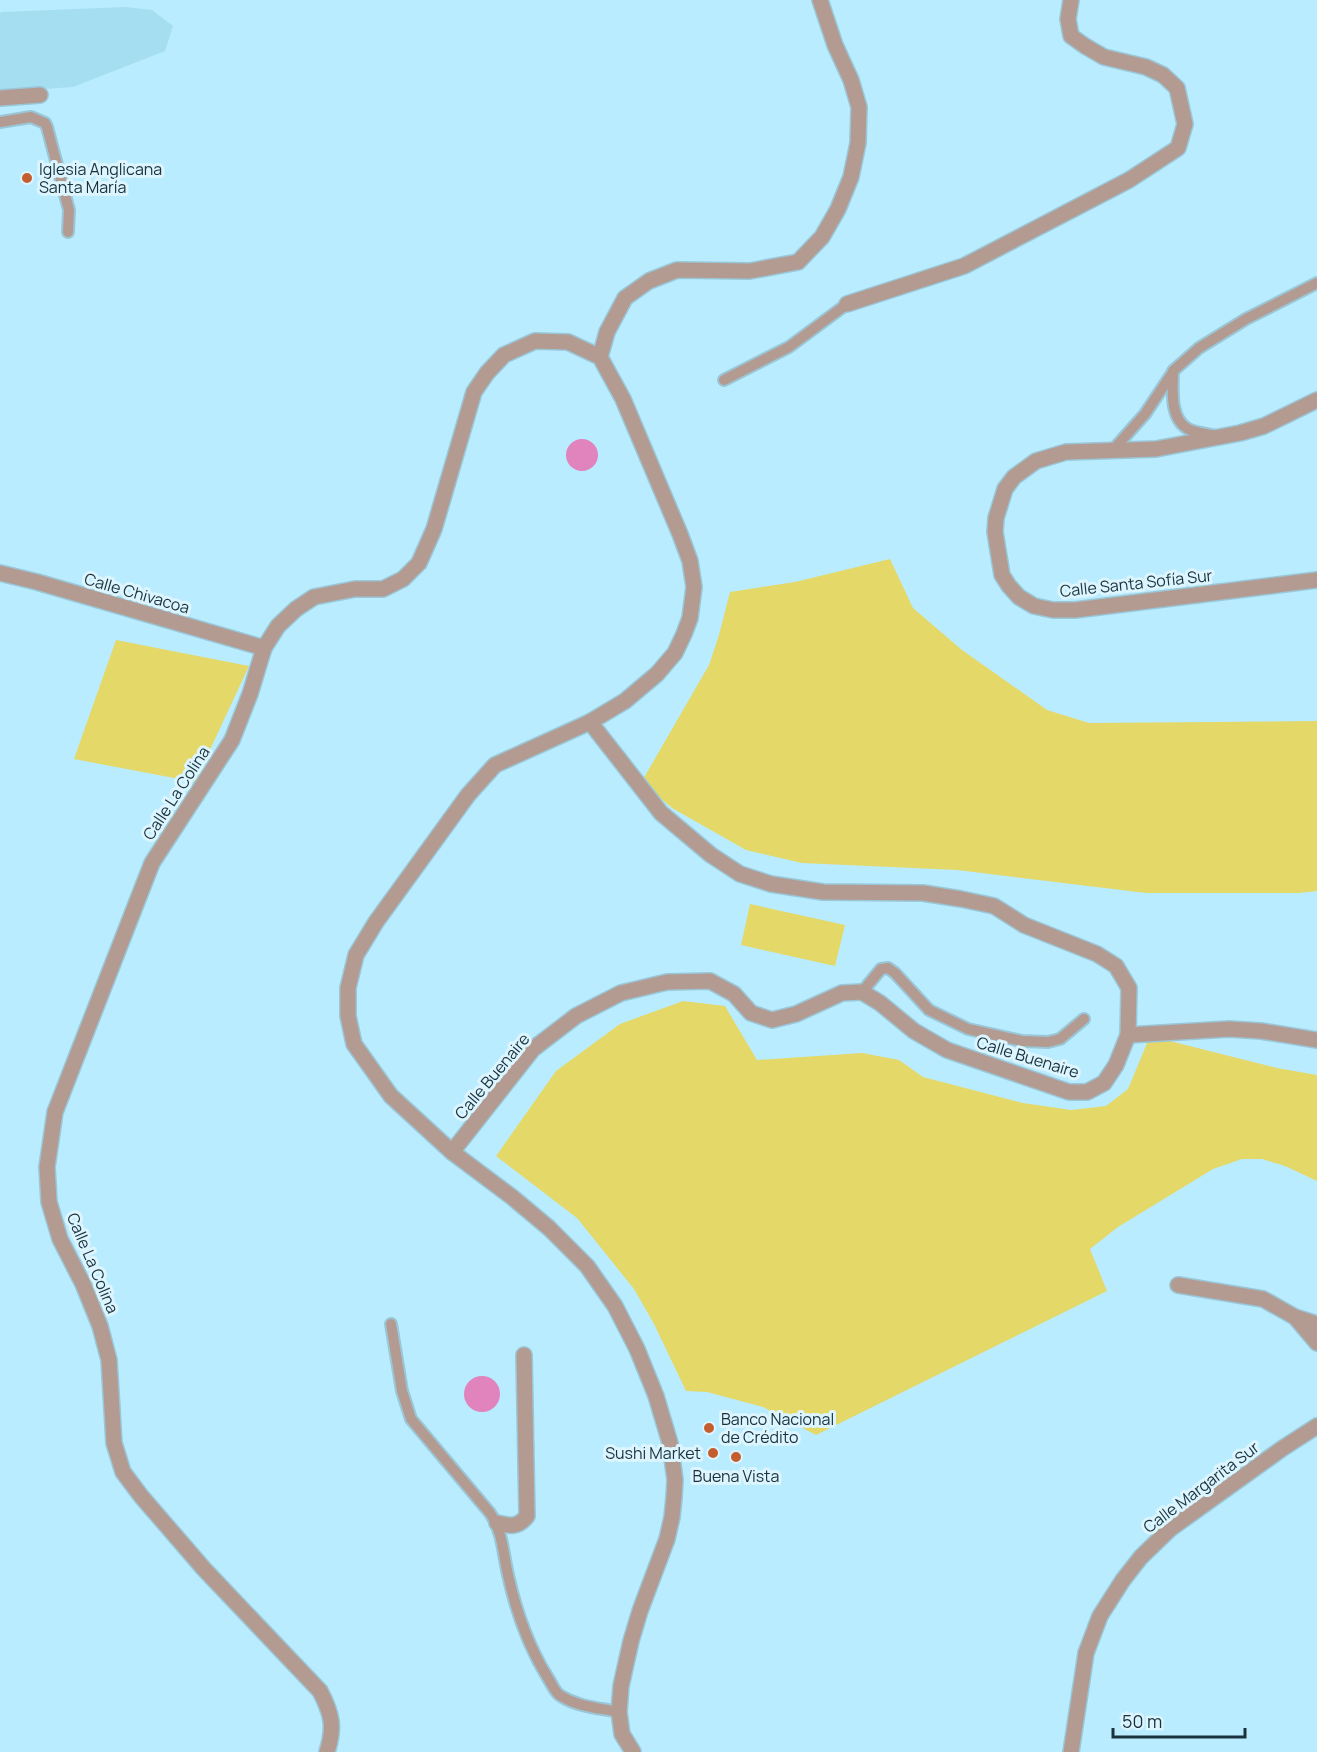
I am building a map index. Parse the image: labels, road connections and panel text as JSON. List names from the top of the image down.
{
  "streets": {
    "street": [
      "Calle Santa Sofía Sur",
      "Calle Chivacoa",
      "Calle La Colina",
      "Calle Buenaire",
      "Calle Margarita Sur"
    ]
  },
  "crossings": [
    ["Calle Chivacoa", "Calle La Colina"]
  ],
  "places": [
    "Iglesia Anglicana Santa María",
    "Banco Nacional de Crédito",
    "Sushi Market",
    "Buena Vista"
  ],
  "scale_bar": "50 m"
}
